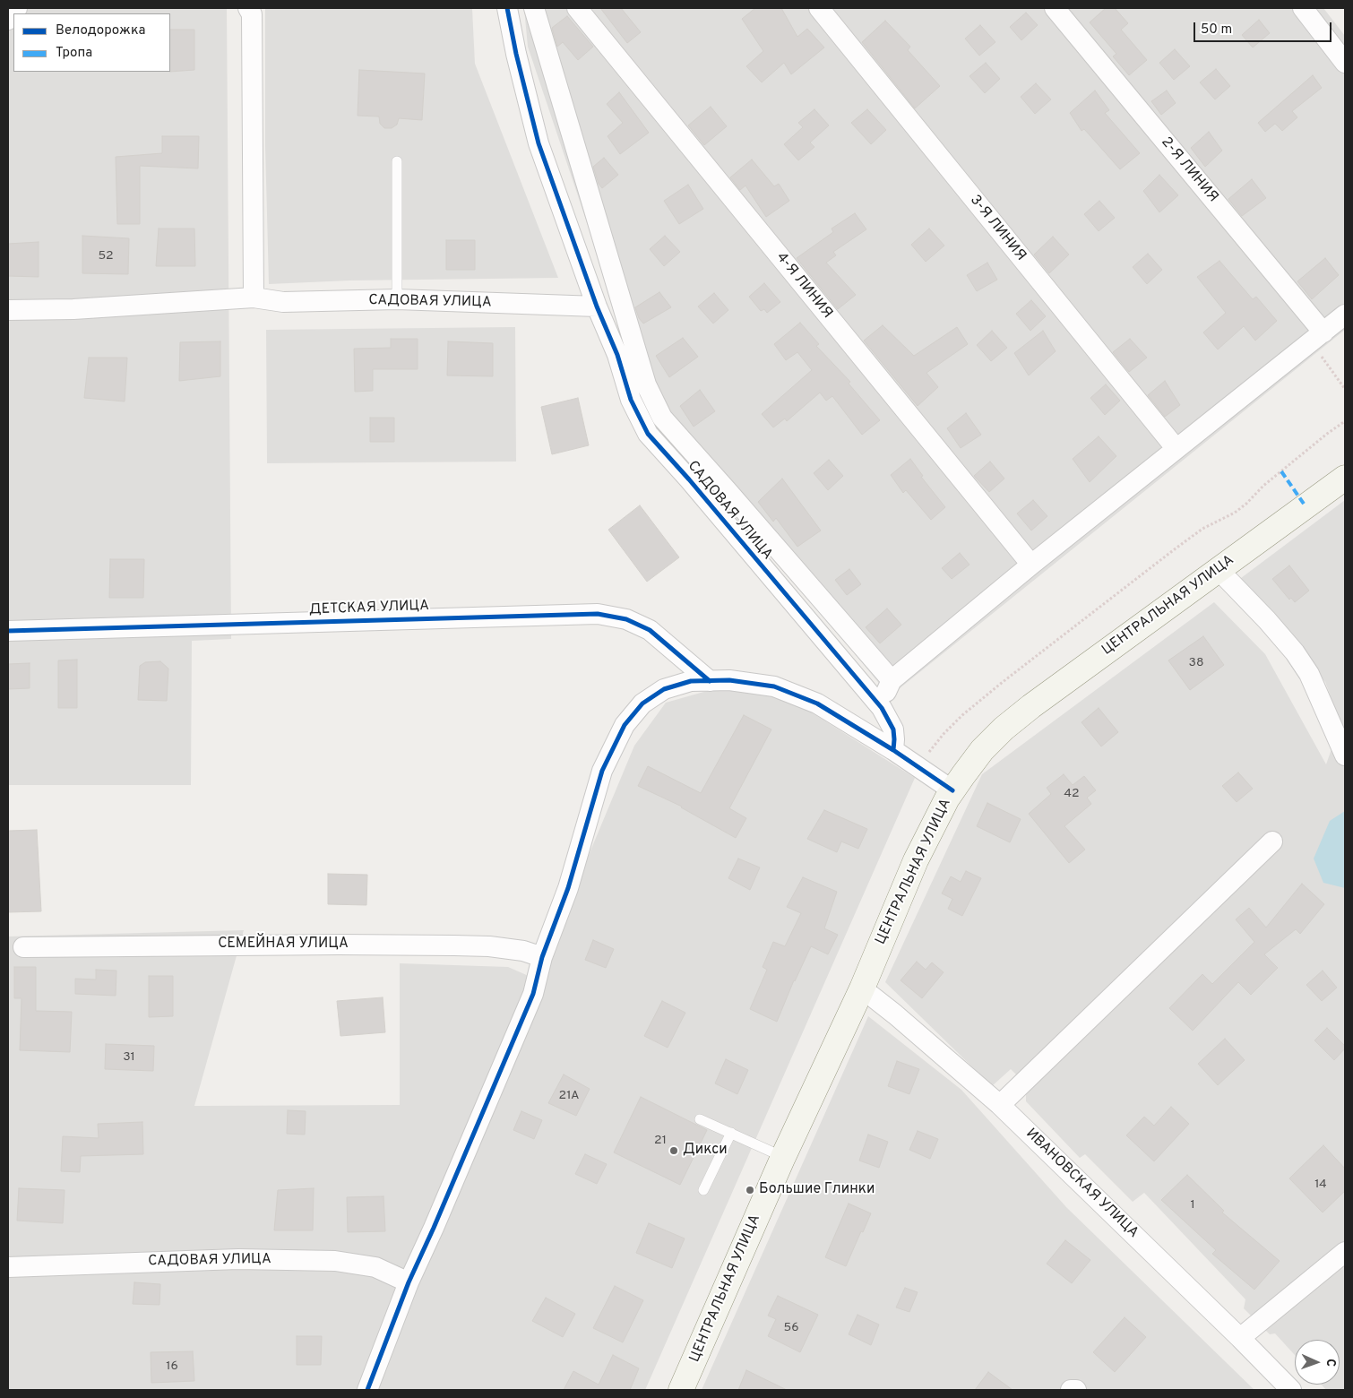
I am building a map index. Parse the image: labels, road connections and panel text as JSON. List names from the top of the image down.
{
  "streets": {
    "main road": ["ЦЕНТРАЛЬНАЯ УЛИЦА"],
    "street": [
      "2-Я ЛИНИЯ",
      "3-Я ЛИНИЯ",
      "4-Я ЛИНИЯ",
      "САДОВАЯ УЛИЦА",
      "ДЕТСКАЯ УЛИЦА",
      "СЕМЕЙНАЯ УЛИЦА",
      "ИВАНОВСКАЯ УЛИЦА"
    ]
  },
  "crossings": [
    ["ЦЕНТРАЛЬНАЯ УЛИЦА", "ИВАНОВСКАЯ УЛИЦА"]
  ],
  "places": ["Дикси", "Большие Глинки"],
  "house_numbers": [
    "52",
    "38",
    "42",
    "31",
    "21А",
    "21",
    "14",
    "1",
    "56",
    "16"
  ],
  "legend": ["Велодорожка", "Тропа"],
  "scale_bar": "50 m",
  "north": "right"
}
